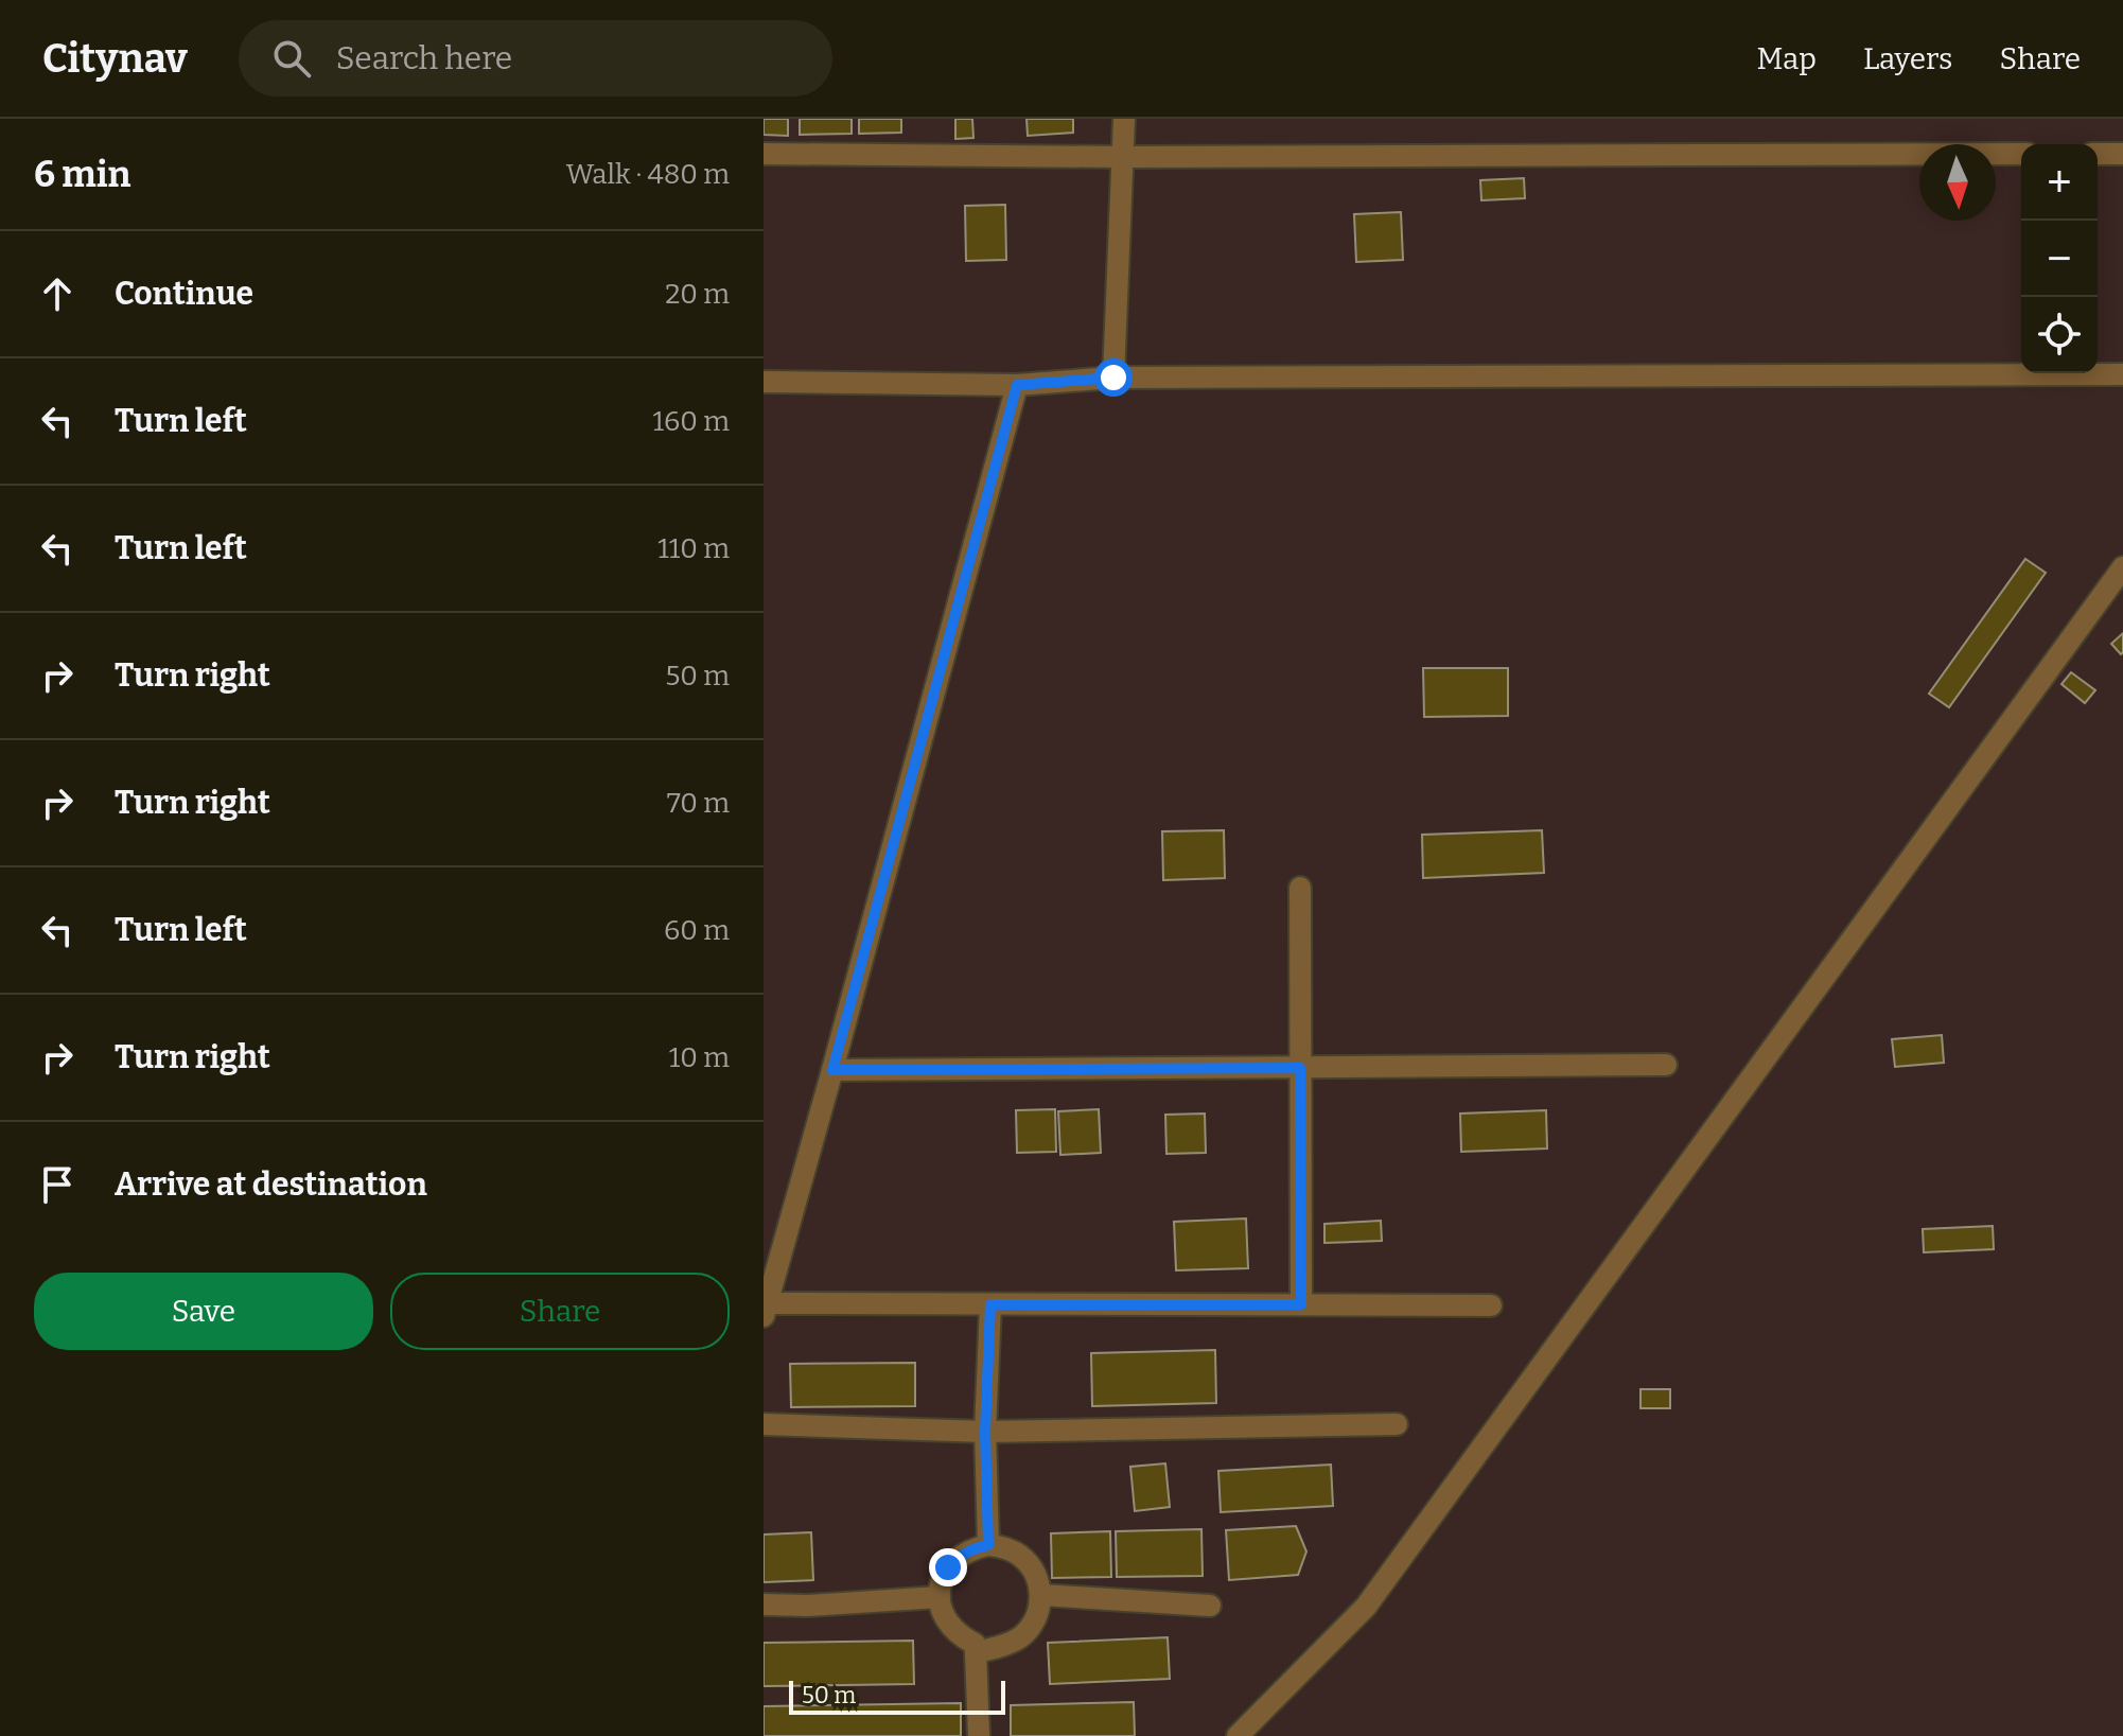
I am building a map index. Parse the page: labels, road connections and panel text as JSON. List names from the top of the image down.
{
  "scale_bar": "50 m",
  "north": "bottom",
  "page": {
    "header": "Citynav",
    "search": "Search here",
    "nav": ["Map", "Layers", "Share"],
    "heading": ["6 min", "Walk · 480 m"],
    "map_buttons": ["+", "−"],
    "list": [
      ["Continue", "20 m"],
      ["Turn left", "160 m"],
      ["Turn left", "110 m"],
      ["Turn right", "50 m"],
      ["Turn right", "70 m"],
      ["Turn left", "60 m"],
      ["Turn right", "10 m"],
      "Arrive at destination"
    ],
    "buttons": ["Save", "Share"],
    "scale": "50 m"
  }
}
